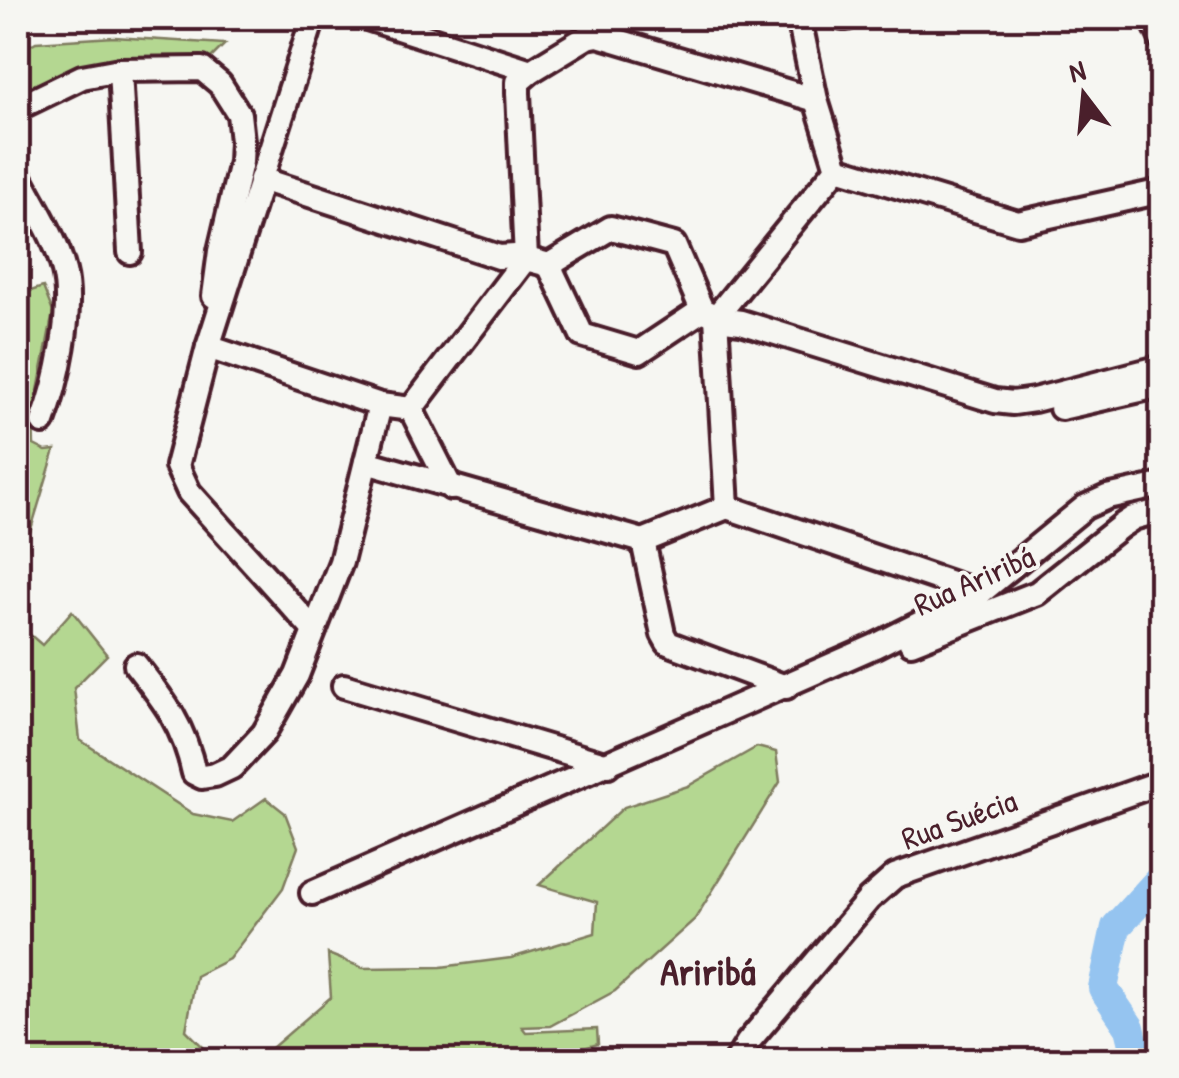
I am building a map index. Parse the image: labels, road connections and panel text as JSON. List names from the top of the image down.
{
  "streets": {
    "street": ["Rua Ariribá", "Rua Suécia"]
  },
  "districts": ["Ariribá"],
  "north": "top"
}
